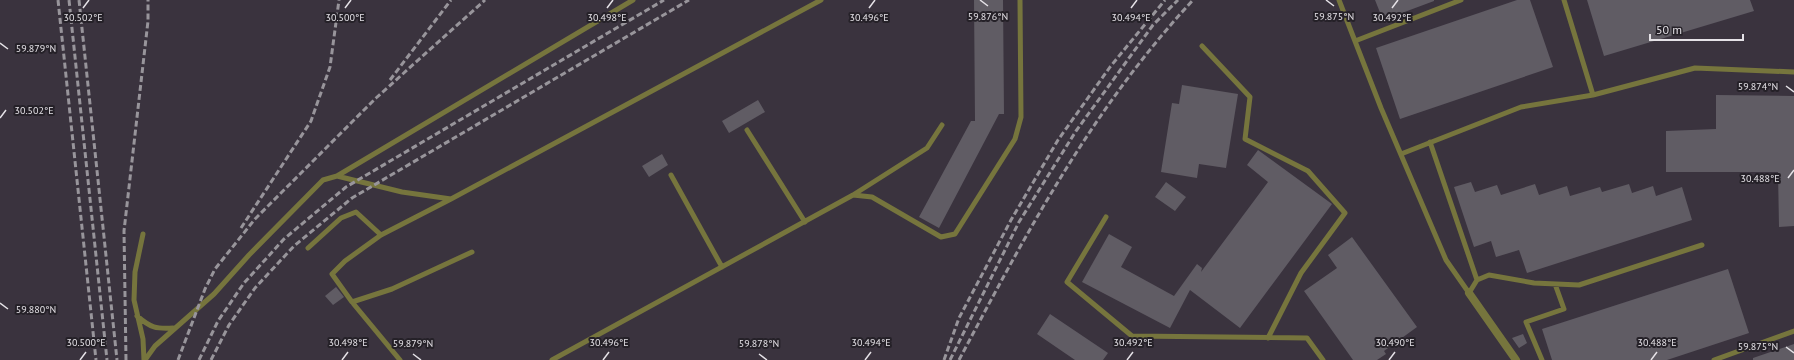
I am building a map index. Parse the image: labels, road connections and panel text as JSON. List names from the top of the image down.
{
  "scale_bar": "50 m",
  "coordinates": [
    "59.876°N",
    "59.875°N",
    "30.502°E",
    "30.500°E",
    "30.498°E",
    "30.496°E",
    "30.494°E",
    "30.492°E",
    "59.879°N",
    "59.874°N",
    "30.488°E",
    "59.880°N",
    "30.490°E",
    "59.878°N"
  ]
}
